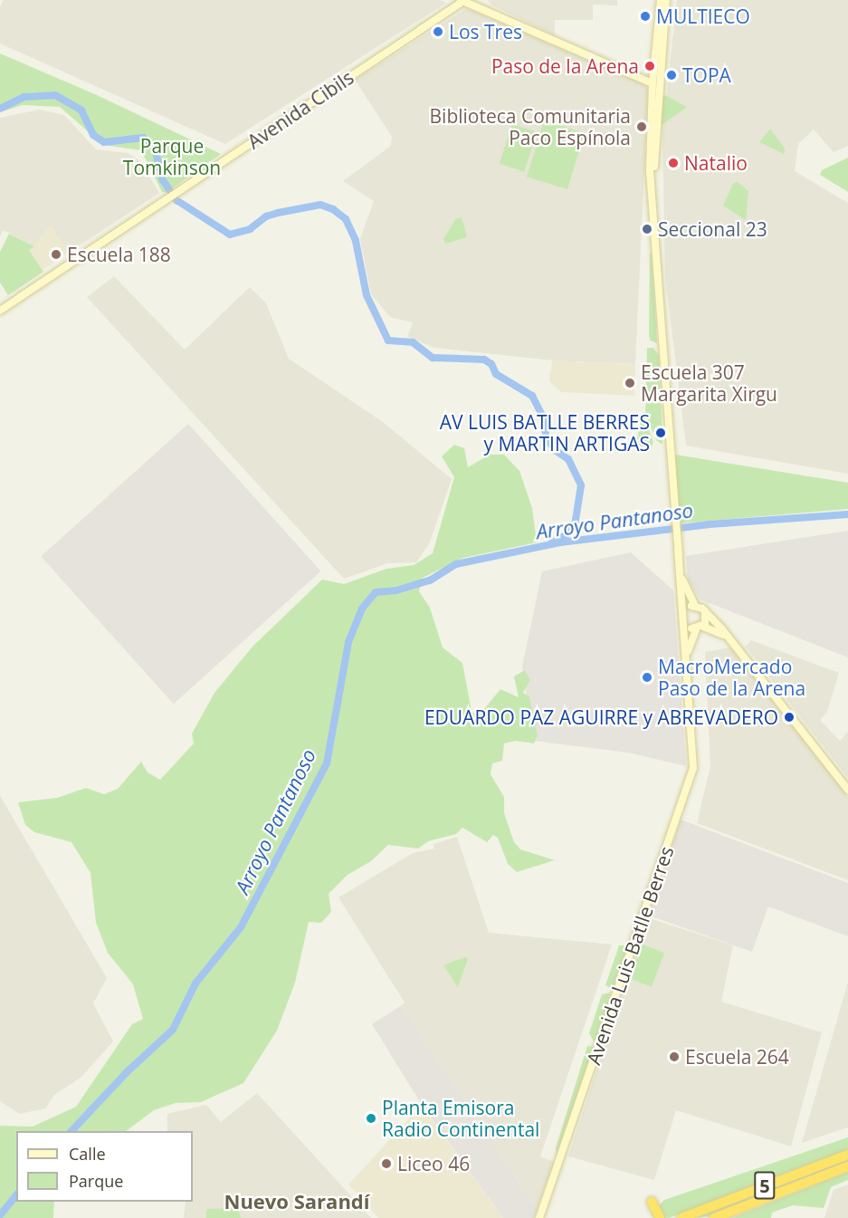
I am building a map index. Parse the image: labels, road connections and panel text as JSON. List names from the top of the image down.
{
  "streets": {
    "highway": ["5"],
    "main road": ["Avenida Cibils", "Avenida Luis Batlle Berres"]
  },
  "districts": ["Nuevo Sarandí"],
  "water": ["Arroyo Pantanoso"],
  "parks": ["Parque Tomkinson"],
  "places": [
    "MULTIECO",
    "Los Tres",
    "Paso de la Arena",
    "TOPA",
    "Biblioteca Comunitaria Paco Espínola",
    "Natalio",
    "Seccional 23",
    "Escuela 188",
    "Escuela 307 Margarita Xirgu",
    "AV LUIS BATLLE BERRES y MARTIN ARTIGAS",
    "MacroMercado Paso de la Arena",
    "EDUARDO PAZ AGUIRRE y ABREVADERO",
    "Escuela 264",
    "Planta Emisora Radio Continental",
    "Liceo 46"
  ],
  "legend": ["Calle", "Parque"]
}
